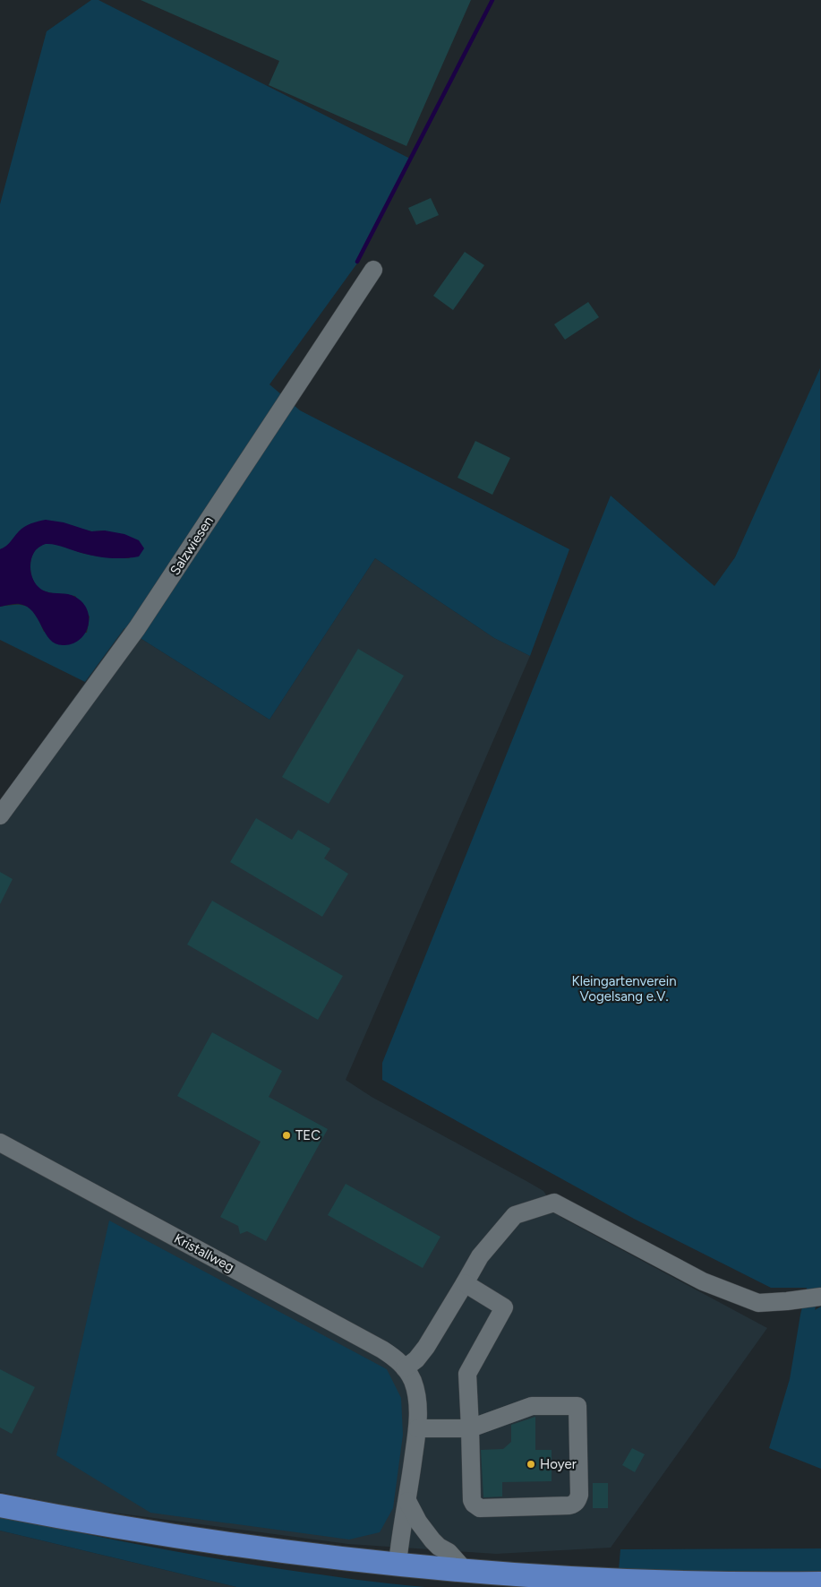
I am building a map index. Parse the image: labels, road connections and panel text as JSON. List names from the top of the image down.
{
  "streets": {
    "street": ["Salzwiesen", "Kristallweg"]
  },
  "parks": ["Kleingartenverein Vogelsang e.V."],
  "places": ["TEC", "Hoyer"]
}
